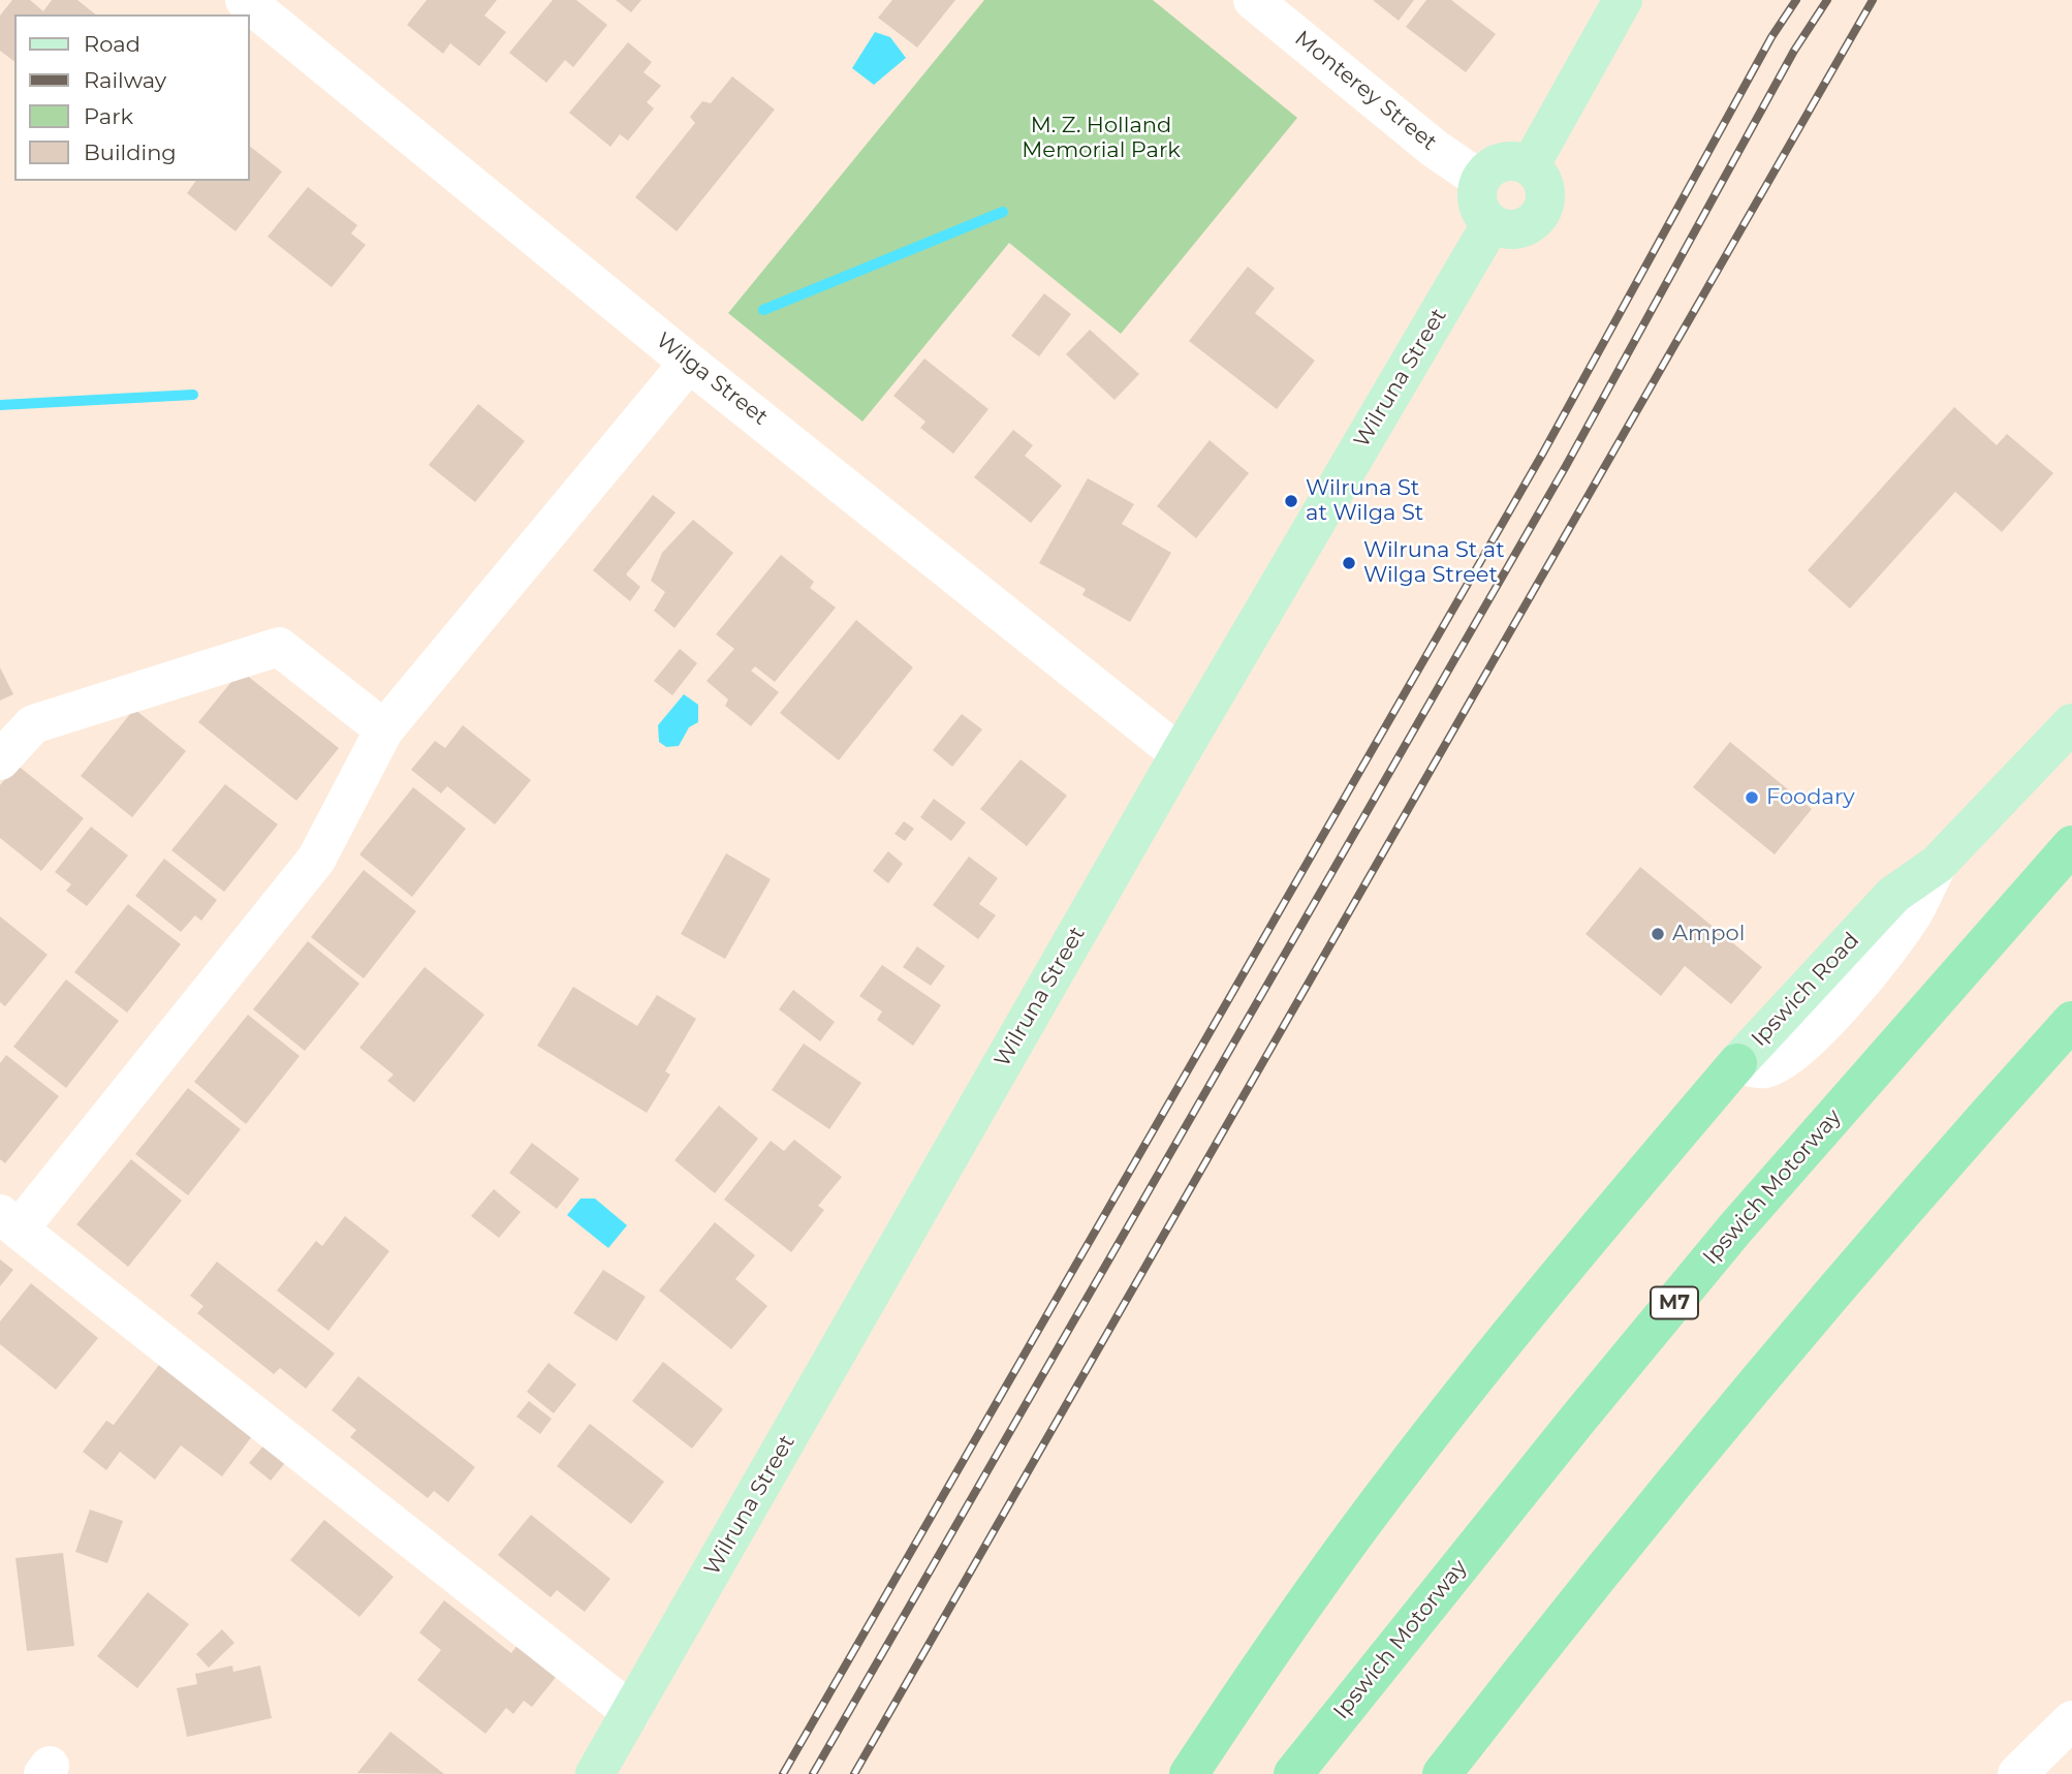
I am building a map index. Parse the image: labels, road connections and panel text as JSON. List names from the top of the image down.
{
  "streets": {
    "highway": ["Ipswich Motorway", "M7"],
    "main road": ["Wilruna Street", "Ipswich Road"],
    "street": ["Monterey Street", "Wilga Street"]
  },
  "crossings": [
    ["Monterey Street", "Wilruna Street"],
    ["Wilruna Street", "Wilga Street"]
  ],
  "parks": ["M. Z. Holland Memorial Park"],
  "places": [
    "Wilruna St at Wilga St",
    "Wilruna St at Wilga Street",
    "Foodary",
    "Ampol"
  ],
  "legend": [
    "Road",
    "Railway",
    "Park",
    "Building"
  ]
}
